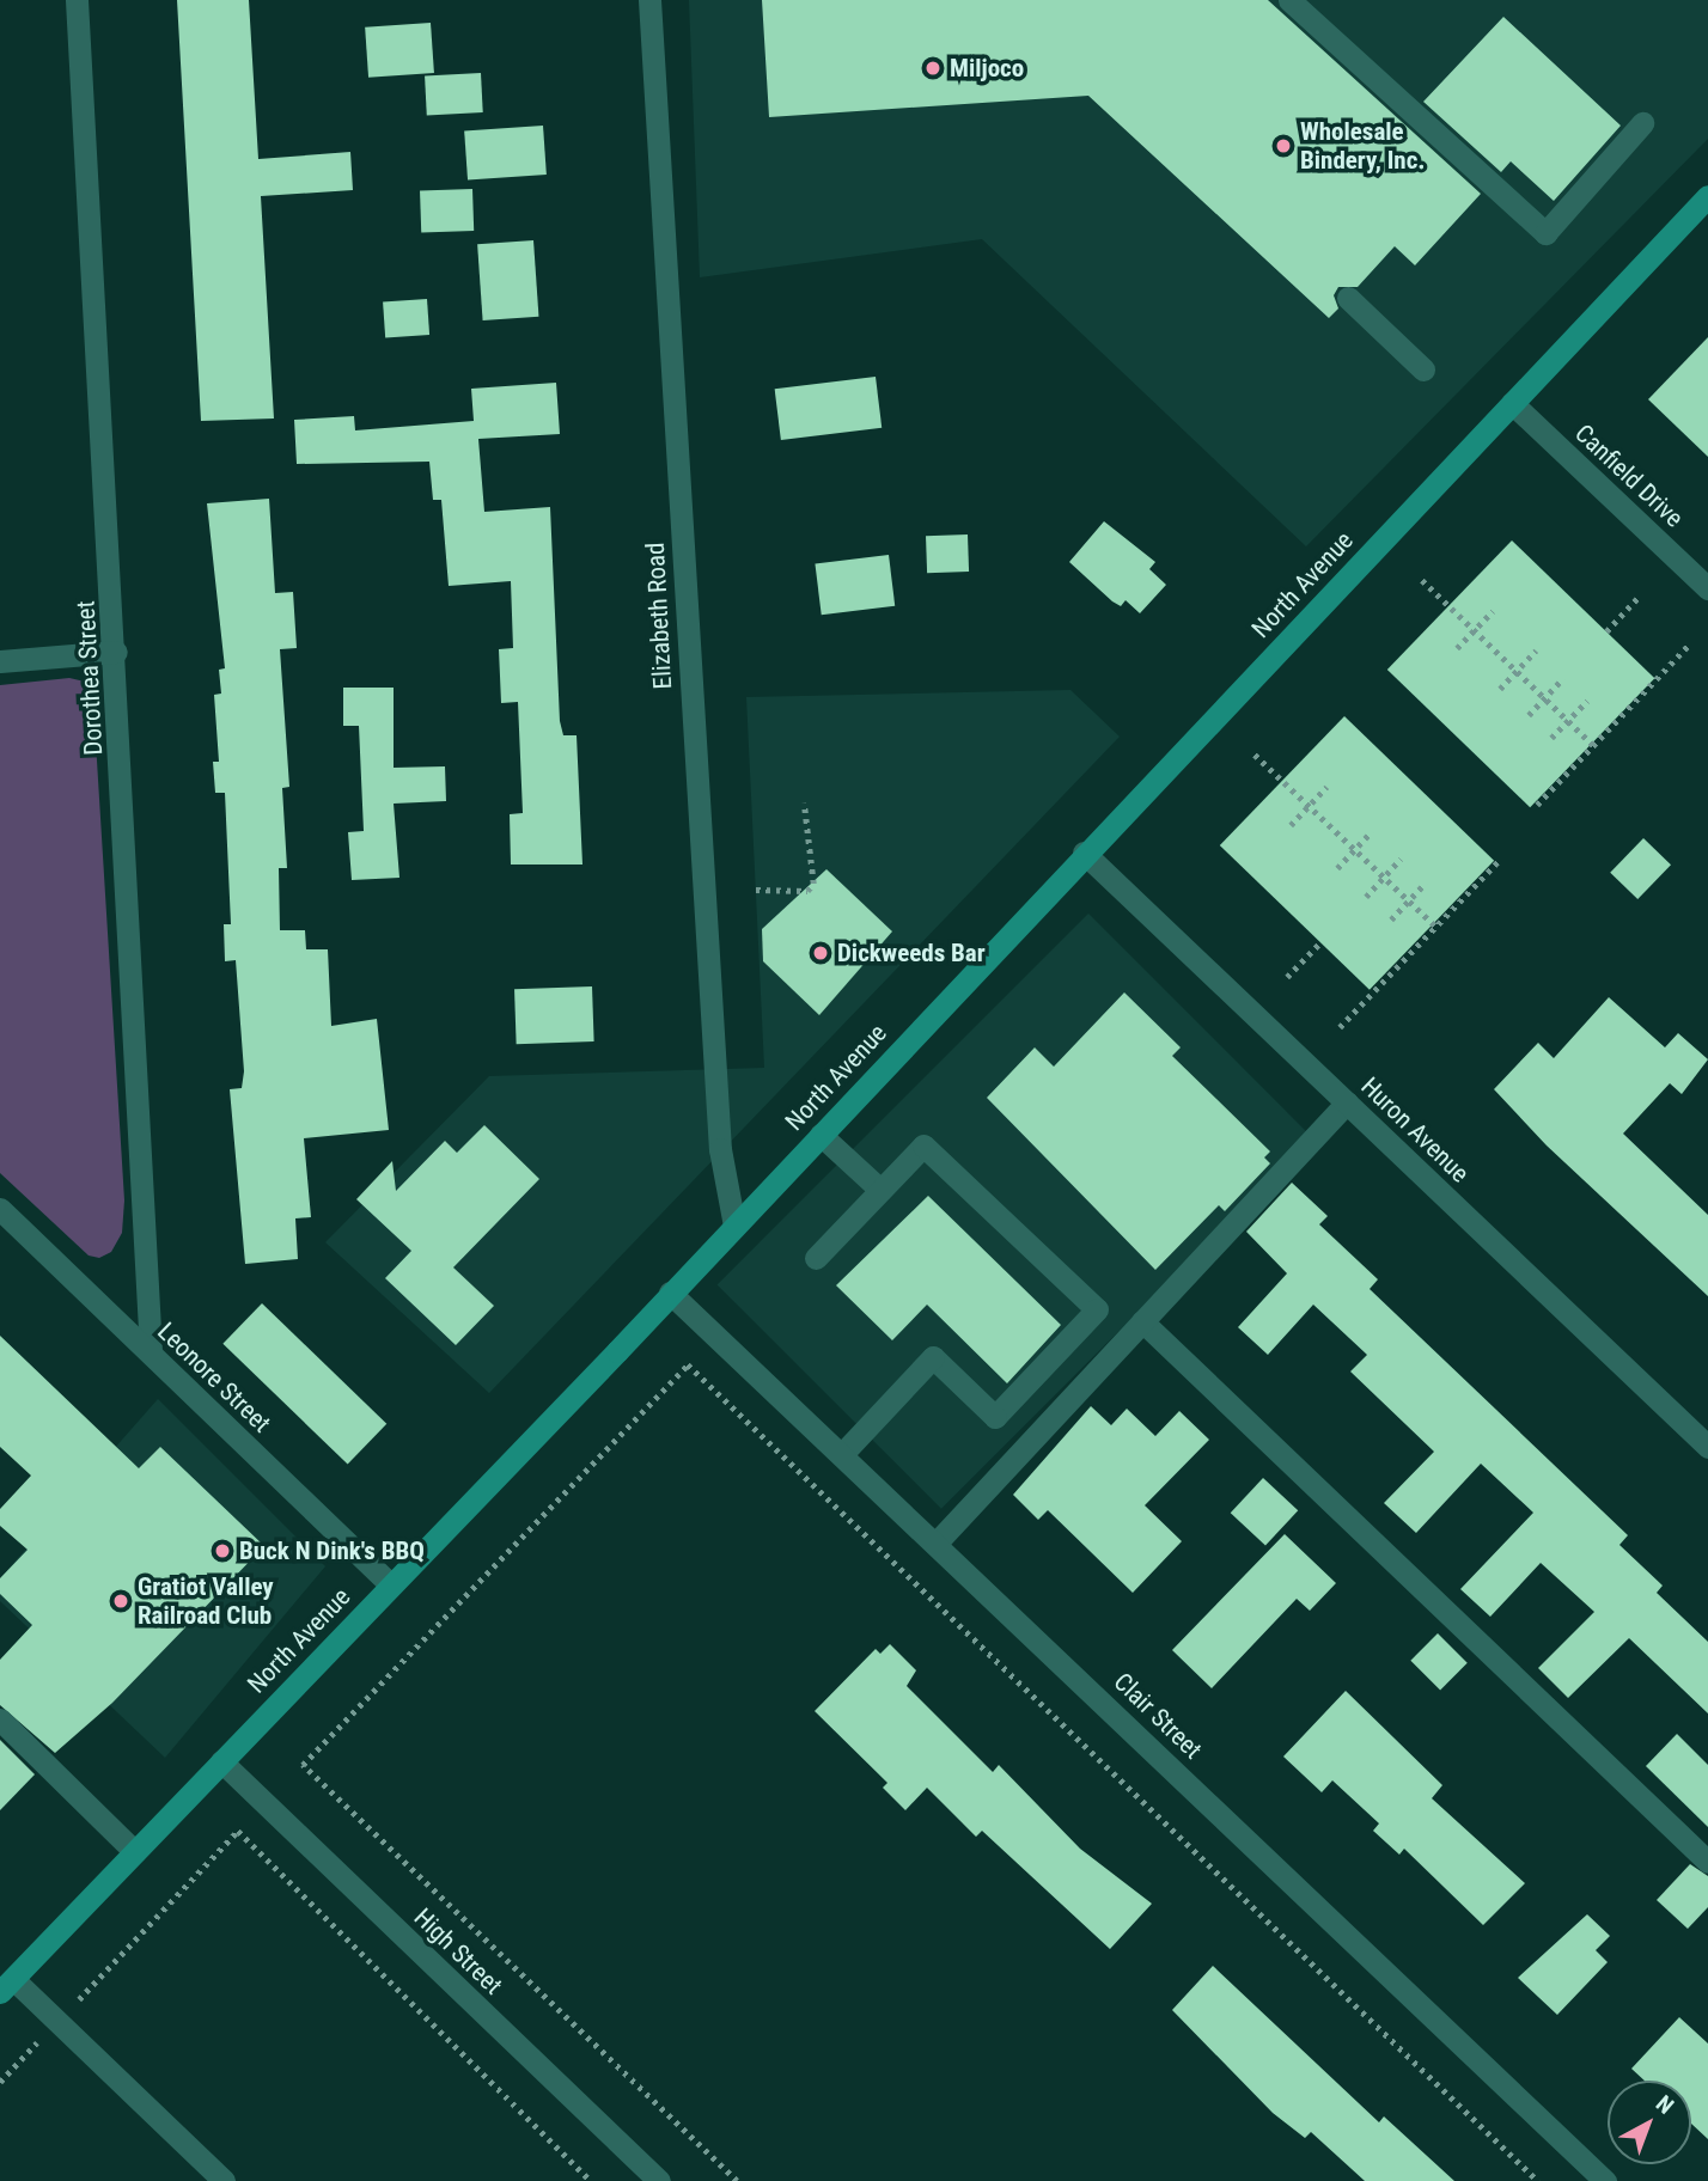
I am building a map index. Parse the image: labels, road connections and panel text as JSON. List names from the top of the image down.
{
  "streets": {
    "main road": ["North Avenue"],
    "street": [
      "Canfield Drive",
      "Elizabeth Road",
      "Dorothea Street",
      "Huron Avenue",
      "Leonore Street",
      "Clair Street",
      "High Street"
    ]
  },
  "crossings": [
    ["Canfield Drive", "North Avenue"],
    ["North Avenue", "Elizabeth Road"],
    ["North Avenue", "Huron Avenue"],
    ["North Avenue", "Leonore Street"],
    ["North Avenue", "Clair Street"],
    ["North Avenue", "High Street"],
    ["Dorothea Street", "Leonore Street"]
  ],
  "places": [
    "Miljoco",
    "Wholesale Bindery, Inc.",
    "Dickweeds Bar",
    "Buck N Dink's BBQ",
    "Gratiot Valley Railroad Club"
  ],
  "north": "top right"
}
